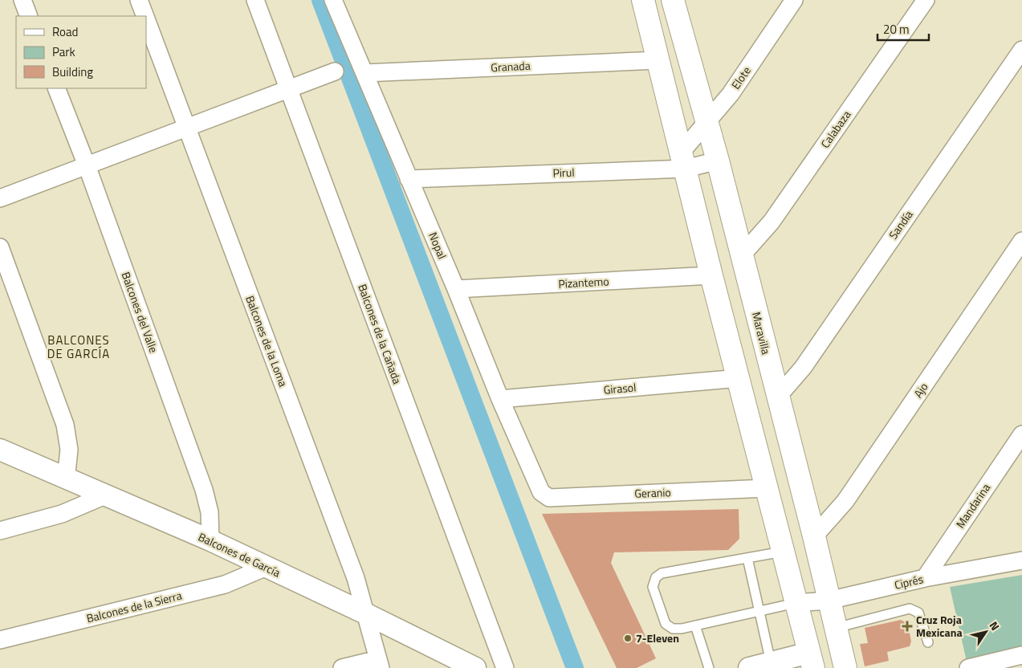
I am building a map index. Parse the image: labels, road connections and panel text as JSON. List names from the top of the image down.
{
  "streets": {
    "main road": ["Maravilla"],
    "street": [
      "Granada",
      "Elote",
      "Calabaza",
      "Pirul",
      "Sandía",
      "Nopal",
      "Pizantemo",
      "Balcones del Valle",
      "Balcones de la Cañada",
      "Balcones de la Loma",
      "Girasol",
      "Ajo",
      "Geranio",
      "Mandarina",
      "Balcones de García",
      "Ciprés",
      "Balcones de la Sierra"
    ]
  },
  "crossings": [
    ["Granada", "Nopal"],
    ["Elote", "Pirul"],
    ["Elote", "Maravilla"],
    ["Calabaza", "Maravilla"],
    ["Pirul", "Nopal"],
    ["Pirul", "Maravilla"],
    ["Sandía", "Maravilla"],
    ["Nopal", "Pizantemo"],
    ["Nopal", "Girasol"],
    ["Nopal", "Geranio"],
    ["Balcones del Valle", "Balcones de García"],
    ["Maravilla", "Ajo"],
    ["Maravilla", "Ciprés"],
    ["Balcones de la Loma", "Balcones de García"],
    ["Mandarina", "Ciprés"],
    ["Balcones de García", "Balcones de la Sierra"]
  ],
  "districts": ["BALCONES DE GARCÍA"],
  "places": {
    "health": ["Cruz Roja Mexicana"],
    "other": ["7-Eleven"]
  },
  "legend": ["Road", "Park", "Building"],
  "scale_bar": "20 m",
  "north": "top right"
}
